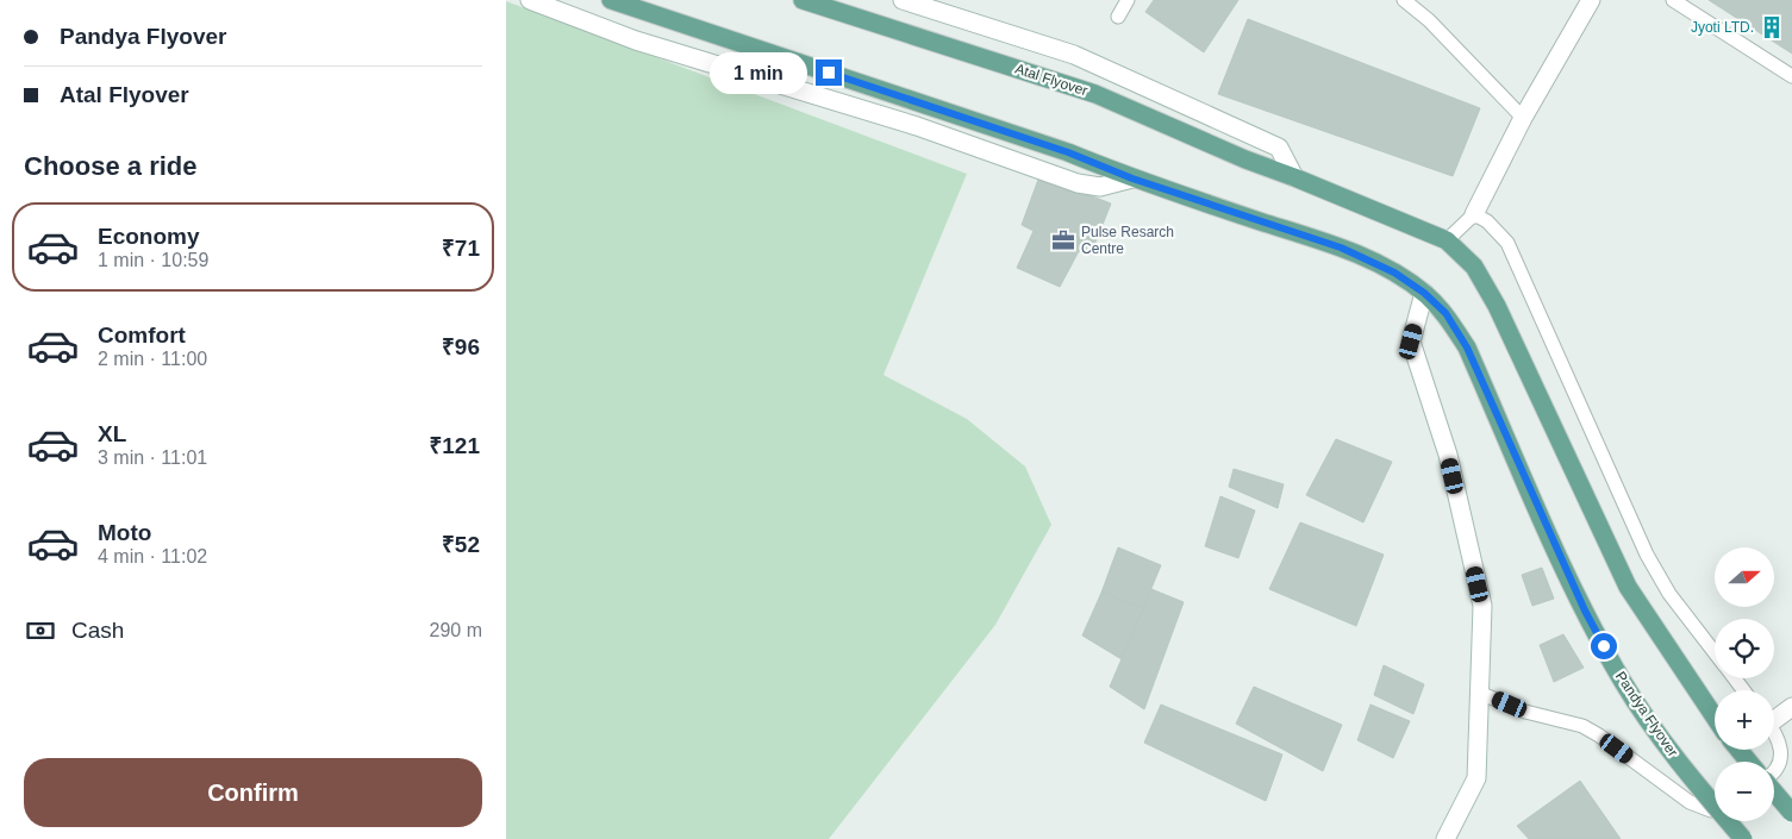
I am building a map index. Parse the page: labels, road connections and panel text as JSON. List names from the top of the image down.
{
  "streets": {
    "main road": ["Atal Flyover", "Pandya Flyover"]
  },
  "places": {
    "building": ["Jyoti LTD."],
    "office": ["Pulse Resarch Centre"]
  },
  "north": "right",
  "page": {
    "banner": ["Pandya Flyover", "Atal Flyover"],
    "bubble": "1 min",
    "heading": "Choose a ride",
    "list": [
      {
        "name": "Economy",
        "note": "1 min · 10:59",
        "value": "₹71"
      },
      {
        "name": "Comfort",
        "note": "2 min · 11:00",
        "value": "₹96"
      },
      {
        "name": "XL",
        "note": "3 min · 11:01",
        "value": "₹121"
      },
      {
        "name": "Moto",
        "note": "4 min · 11:02",
        "value": "₹52"
      }
    ],
    "map_buttons": ["+", "−"],
    "pay": ["Cash", "290 m"],
    "buttons": "Confirm"
  }
}
